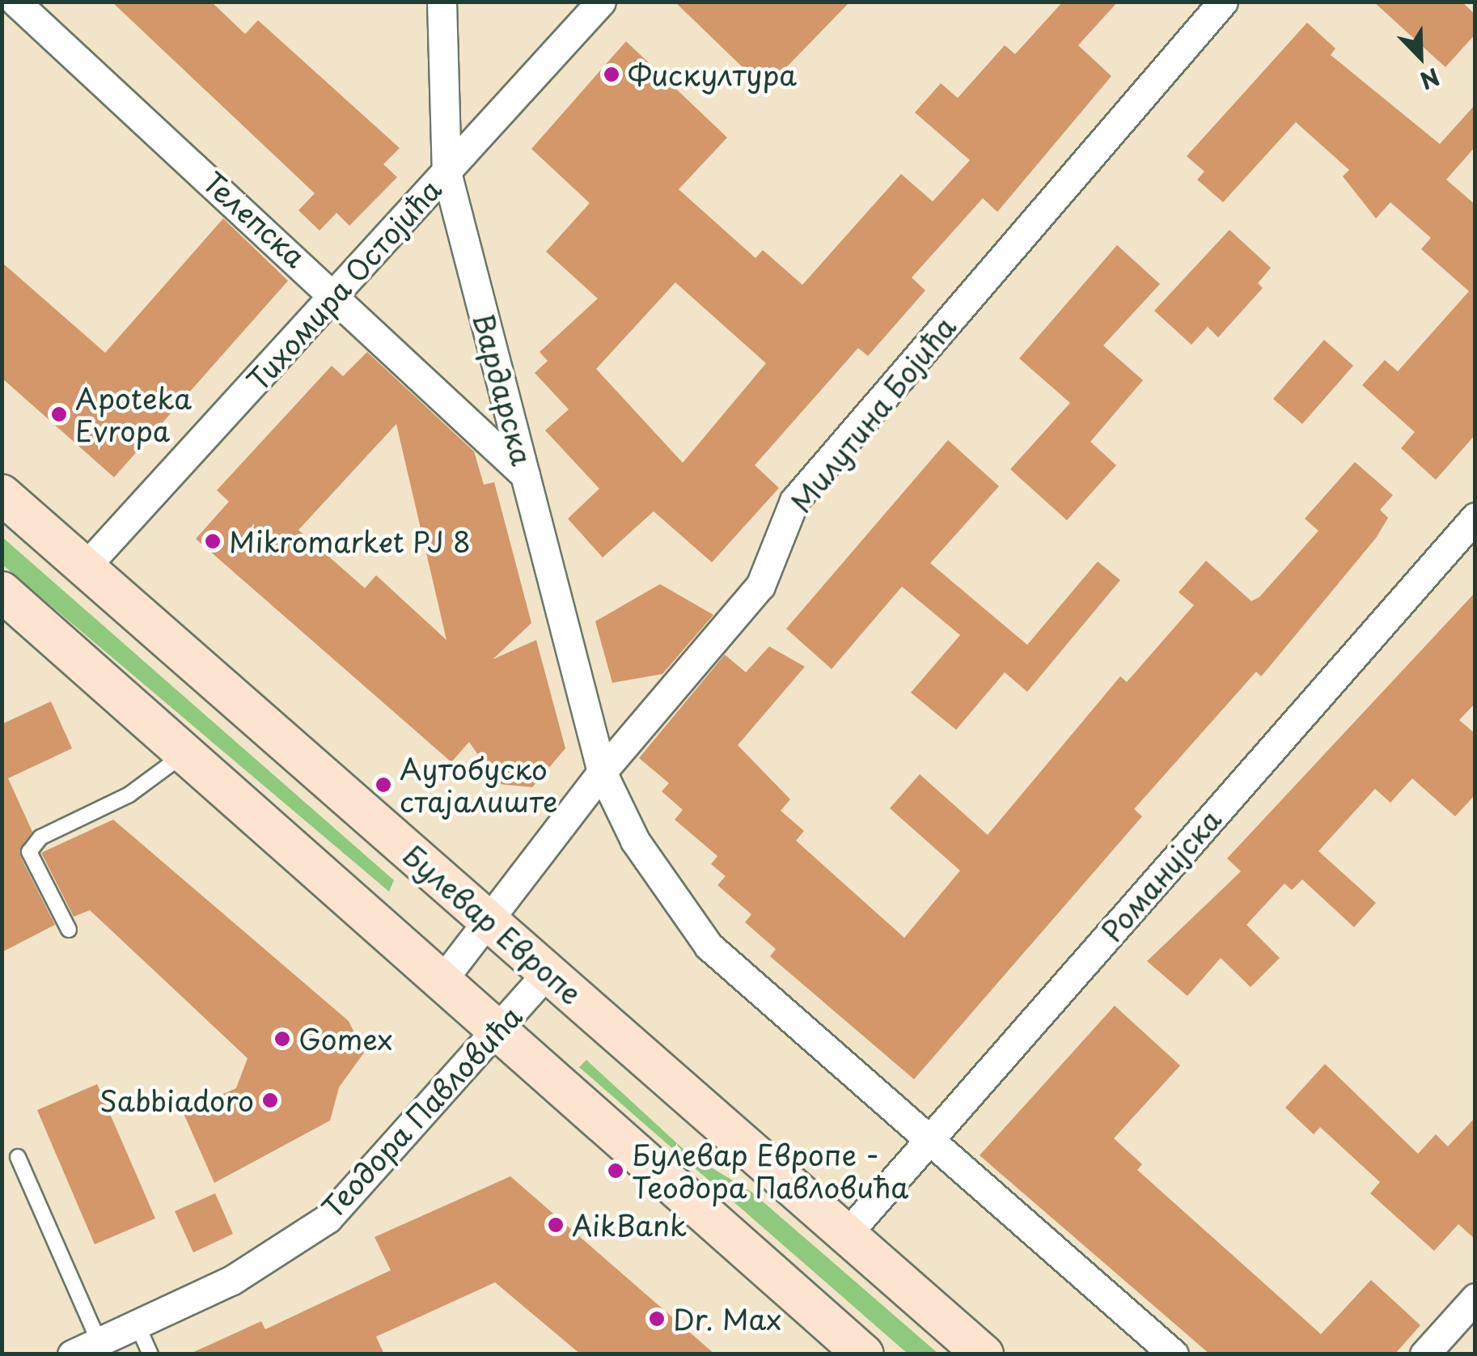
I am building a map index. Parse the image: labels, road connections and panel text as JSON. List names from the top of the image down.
{
  "streets": {
    "main road": ["Булевар Европе"],
    "street": [
      "Телепска",
      "Тихомира Остојића",
      "Вардарска",
      "Милутина Бојића",
      "Романијска",
      "Теодора Павловића"
    ]
  },
  "crossings": [
    ["Телепска", "Тихомира Остојића"],
    ["Телепска", "Вардарска"],
    ["Тихомира Остојића", "Вардарска"],
    ["Тихомира Остојића", "Булевар Европе"],
    ["Вардарска", "Милутина Бојића"],
    ["Милутина Бојића", "Булевар Европе"],
    ["Романијска", "Булевар Европе"],
    ["Булевар Европе", "Теодора Павловића"]
  ],
  "places": [
    "Фискултура",
    "Apoteka Evropa",
    "Mikromarket PJ 8",
    "Аутобуско стајалиште",
    "Gomex",
    "Sabbiadoro",
    "Булевар Европе - Теодора Павловића",
    "AikBank",
    "Dr. Max"
  ],
  "north": "bottom right"
}
